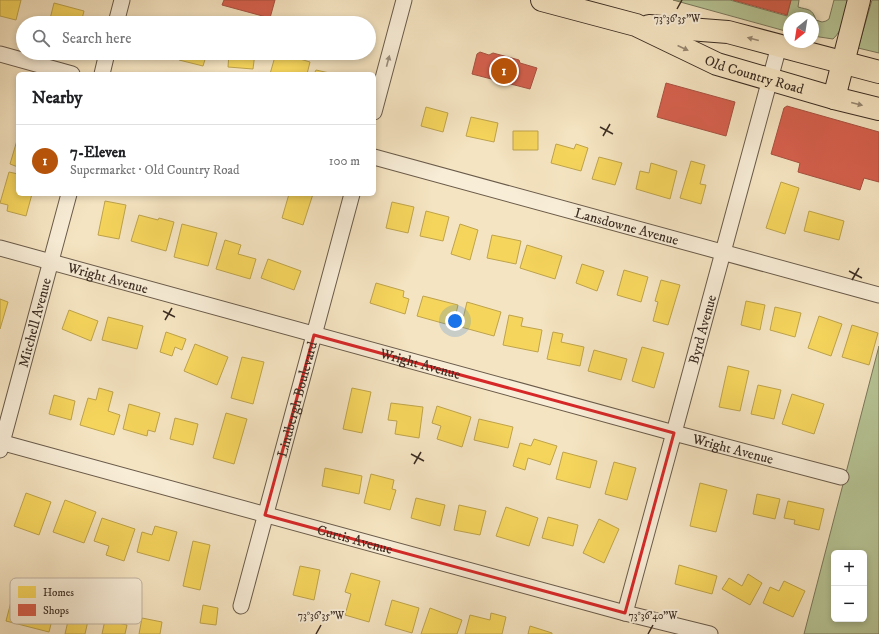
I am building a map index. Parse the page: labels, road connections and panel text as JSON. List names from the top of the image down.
{
  "streets": {
    "main road": ["Old Country Road"],
    "street": [
      "Lansdowne Avenue",
      "Wright Avenue",
      "Mitchell Avenue",
      "Byrd Avenue",
      "Lindbergh Boulevard",
      "Curtis Avenue"
    ]
  },
  "crossings": [
    ["Old Country Road", "Byrd Avenue"],
    ["Lansdowne Avenue", "Byrd Avenue"],
    ["Wright Avenue", "Mitchell Avenue"],
    ["Wright Avenue", "Byrd Avenue"],
    ["Wright Avenue", "Lindbergh Boulevard"],
    ["Mitchell Avenue", "Curtis Avenue"],
    ["Byrd Avenue", "Curtis Avenue"],
    ["Lindbergh Boulevard", "Curtis Avenue"]
  ],
  "legend": ["Homes", "Shops"],
  "north": "bottom left",
  "page": {
    "search": "Search here",
    "pins": "1",
    "heading": "Nearby",
    "list": [
      {
        "mark": "1",
        "name": "7-Eleven",
        "note": "Supermarket · Old Country Road",
        "value": "100 m"
      }
    ],
    "map_buttons": ["+", "−"]
  },
  "coordinates": ["73°36'35\"W", "73°36'40\"W"]
}
